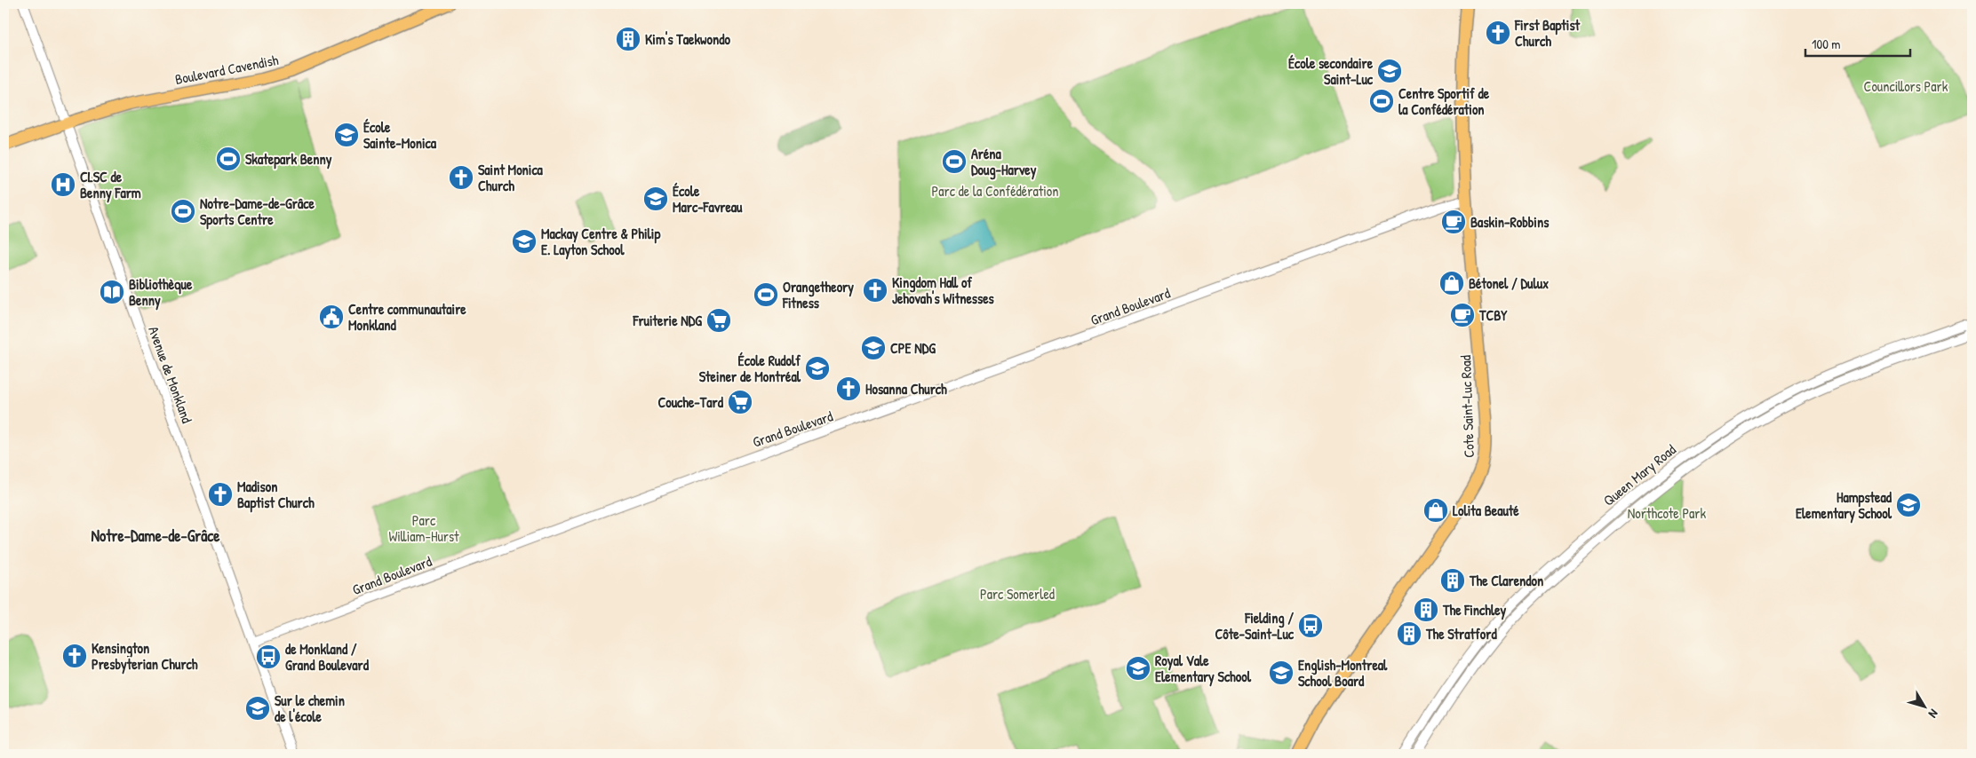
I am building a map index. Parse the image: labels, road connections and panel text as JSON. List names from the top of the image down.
{
  "streets": {
    "main road": ["Boulevard Cavendish", "Cote Saint-Luc Road"],
    "street": ["Grand Boulevard", "Avenue de Monkland", "Queen Mary Road"]
  },
  "crossings": [
    ["Boulevard Cavendish", "Avenue de Monkland"],
    ["Grand Boulevard", "Avenue de Monkland"],
    ["Grand Boulevard", "Cote Saint-Luc Road"]
  ],
  "districts": ["Notre-Dame-de-Grâce"],
  "parks": [
    "Councillors Park",
    "Parc de la Confédération",
    "Northcote Park",
    "Parc William-Hurst",
    "Parc Somerled"
  ],
  "places": {
    "church": [
      "First Baptist Church",
      "Saint Monica Church",
      "Kingdom Hall of Jehovah's Witnesses",
      "Hosanna Church",
      "Madison Baptist Church",
      "Kensington Presbyterian Church"
    ],
    "building": [
      "Kim's Taekwondo",
      "The Clarendon",
      "The Finchley",
      "The Stratford"
    ],
    "school or university": [
      "École secondaire Saint-Luc",
      "École Sainte-Monica",
      "École Marc-Favreau",
      "Mackay Centre & Philip E. Layton School",
      "CPE NDG",
      "École Rudolf Steiner de Montréal",
      "Hampstead Elementary School",
      "Royal Vale Elementary School",
      "English-Montreal School Board",
      "Sur le chemin de l'école"
    ],
    "sports": [
      "Centre Sportif de la Confédération",
      "Skatepark Benny",
      "Aréna Doug-Harvey",
      "Notre-Dame-de-Grâce Sports Centre",
      "Orangetheory Fitness"
    ],
    "hospital": ["CLSC de Benny Farm"],
    "cafe": ["Baskin-Robbins", "TCBY"],
    "shop": ["Bétonel / Dulux", "Lolita Beauté"],
    "library": ["Bibliothèque Benny"],
    "public building": ["Centre communautaire Monkland"],
    "supermarket": ["Fruiterie NDG", "Couche-Tard"],
    "bus stop": ["Fielding / Côte-Saint-Luc", "de Monkland / Grand Boulevard"]
  },
  "scale_bar": "100 m",
  "north": "bottom right"
}
